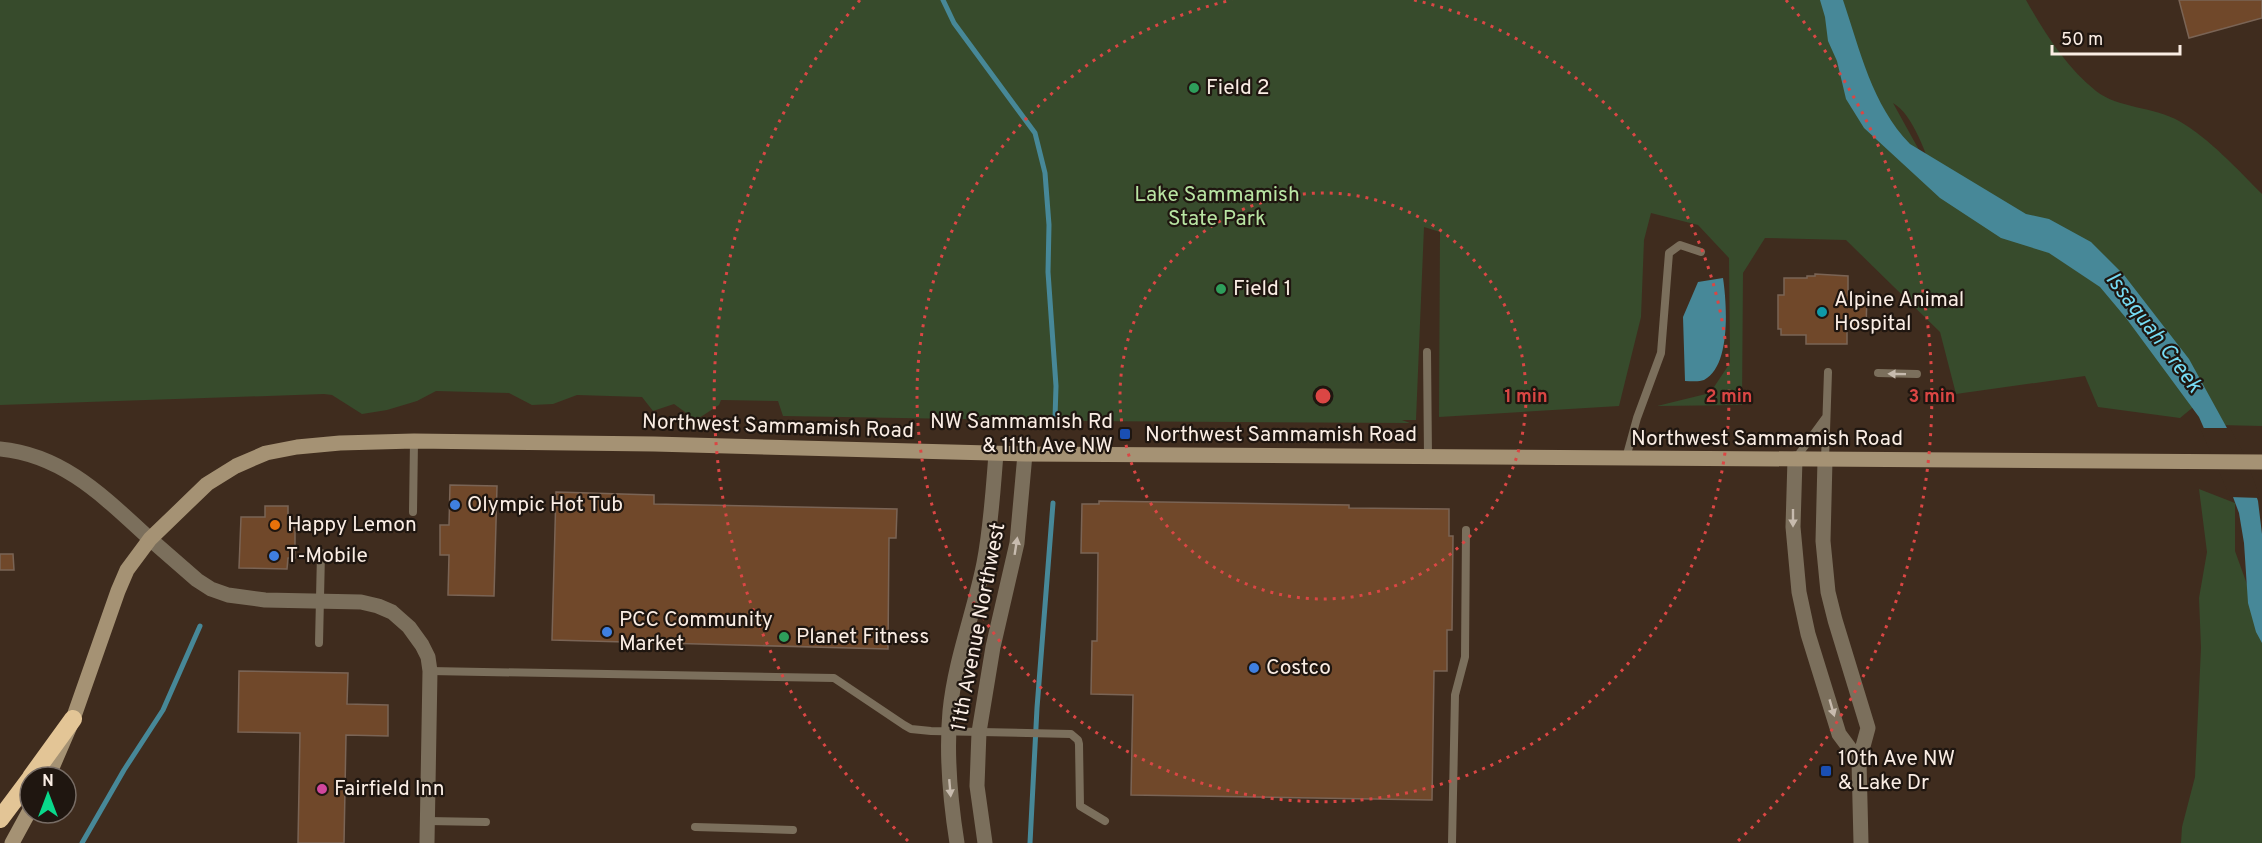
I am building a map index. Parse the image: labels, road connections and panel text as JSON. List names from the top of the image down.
{
  "streets": {
    "main road": ["Northwest Sammamish Road"],
    "street": ["11th Avenue Northwest"]
  },
  "crossings": [
    ["Northwest Sammamish Road", "11th Avenue Northwest"]
  ],
  "water": ["Issaquah Creek"],
  "parks": ["Lake Sammamish State Park"],
  "places": {
    "other": [
      "Field 2",
      "Field 1",
      "Alpine Animal Hospital",
      "Olympic Hot Tub",
      "Happy Lemon",
      "T-Mobile",
      "PCC Community Market",
      "Planet Fitness",
      "Costco",
      "Fairfield Inn"
    ],
    "transit": ["NW Sammamish Rd & 11th Ave NW", "10th Ave NW & Lake Dr"]
  },
  "scale_bar": "50 m",
  "north": "top",
  "rings": ["1 min", "2 min", "3 min"]
}
